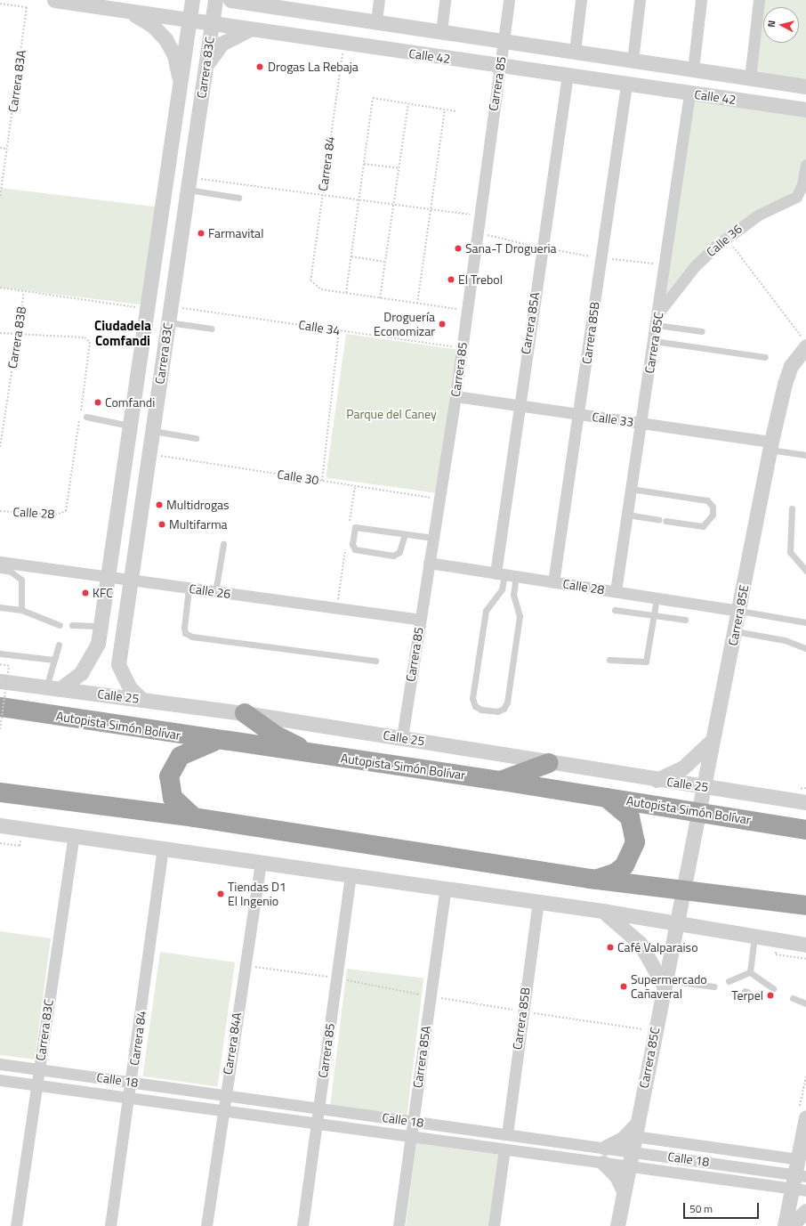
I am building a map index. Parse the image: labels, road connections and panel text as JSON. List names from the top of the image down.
{
  "streets": {
    "highway": ["Autopista Simón Bolívar"],
    "street": [
      "Calle 42",
      "Carrera 83C",
      "Carrera 85",
      "Carrera 84",
      "Calle 36",
      "Carrera 85A",
      "Carrera 85B",
      "Carrera 85C",
      "Calle 33",
      "Calle 28",
      "Calle 26",
      "Carrera 85E",
      "Calle 25",
      "Carrera 84A",
      "Calle 18"
    ],
    "path": [
      "Carrera 83A",
      "Calle 34",
      "Carrera 83B",
      "Calle 30"
    ]
  },
  "crossings": [
    ["Calle 42", "Carrera 83C"],
    ["Calle 42", "Carrera 85"],
    ["Calle 42", "Carrera 85A"],
    ["Calle 42", "Carrera 85B"],
    ["Calle 42", "Carrera 85C"],
    ["Carrera 83C", "Calle 26"],
    ["Carrera 83C", "Calle 25"],
    ["Carrera 83C", "Calle 18"],
    ["Carrera 85", "Calle 34"],
    ["Carrera 85", "Calle 33"],
    ["Carrera 85", "Calle 30"],
    ["Carrera 85", "Calle 28"],
    ["Carrera 85", "Calle 26"],
    ["Carrera 85", "Calle 25"],
    ["Carrera 85", "Calle 18"],
    ["Carrera 84", "Calle 18"],
    ["Calle 36", "Carrera 85C"],
    ["Carrera 85A", "Calle 33"],
    ["Carrera 85A", "Calle 28"],
    ["Carrera 85A", "Calle 18"],
    ["Carrera 85B", "Calle 33"],
    ["Carrera 85B", "Calle 28"],
    ["Carrera 85B", "Calle 18"],
    ["Carrera 83B", "Calle 28"],
    ["Carrera 85C", "Calle 33"],
    ["Carrera 85C", "Calle 28"],
    ["Carrera 85C", "Carrera 85E"],
    ["Carrera 85C", "Calle 18"],
    ["Calle 33", "Carrera 85E"],
    ["Calle 28", "Carrera 85E"],
    ["Carrera 85E", "Calle 25"],
    ["Carrera 85E", "Autopista Simón Bolívar"],
    ["Carrera 84A", "Calle 18"]
  ],
  "districts": ["Ciudadela Comfandi"],
  "parks": ["Parque del Caney"],
  "places": [
    "Drogas La Rebaja",
    "Farmavital",
    "Sana-T Drogueria",
    "El Trebol",
    "Droguería Economizar",
    "Comfandi",
    "Multidrogas",
    "Multifarma",
    "KFC",
    "Tiendas D1 El Ingenio",
    "Café Valparaiso",
    "Supermercado Cañaveral",
    "Terpel"
  ],
  "scale_bar": "50 m",
  "north": "left"
}
